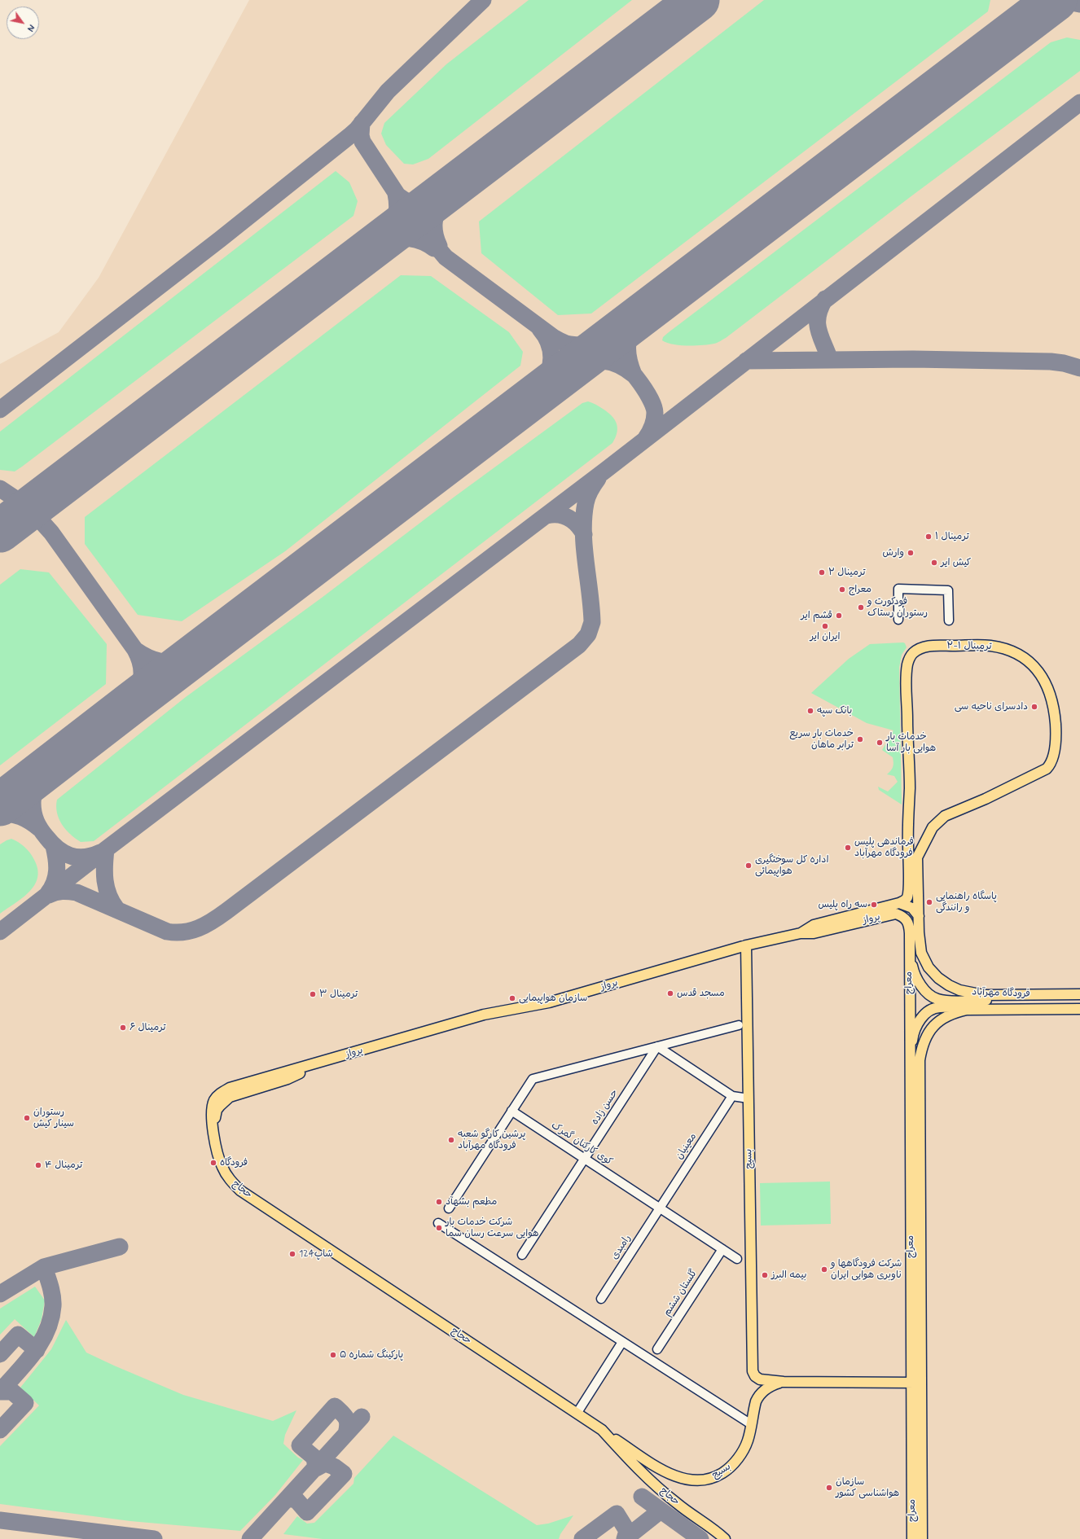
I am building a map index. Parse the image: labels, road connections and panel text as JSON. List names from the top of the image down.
{
  "streets": {
    "main road": [
      "ترمینال ۱-۲",
      "پرواز",
      "معراج",
      "فرودگاه مهرآباد",
      "بسیج",
      "حجاج"
    ],
    "street": [
      "حسن زاده",
      "کوی کارکنان گمرک",
      "معینیان",
      "رامبدی",
      "گلستان ششم"
    ]
  },
  "crossings": [
    ["پرواز", "معراج"],
    ["پرواز", "بسیج"],
    ["پرواز", "حجاج"],
    ["معراج", "فرودگاه مهرآباد"],
    ["حسن زاده", "کوی کارکنان گمرک"],
    ["کوی کارکنان گمرک", "معینیان"],
    ["کوی کارکنان گمرک", "رامبدی"],
    ["کوی کارکنان گمرک", "گلستان ششم"],
    ["معینیان", "رامبدی"],
    ["بسیج", "حجاج"]
  ],
  "places": [
    "ترمینال ۱",
    "وارش",
    "کیش ایر",
    "ترمینال ۲",
    "معراج",
    "فودکورت و رستوران رستاک",
    "قشم ایر",
    "ایران ایر",
    "دادسرای ناحیه سی",
    "بانک سپه",
    "خدمات بار سریع ترابر ماهان",
    "خدمات بار هوایی بار آسا",
    "فرماندهی پلیس فرودگاه مهرآباد",
    "اداره کل سوختگیری هواپیمائی",
    "پاسگاه راهنمایی و رانندگی",
    "سه راه پلیس",
    "مسجد قدس",
    "ترمینال ۳",
    "سازمان هواپیمایی",
    "ترمینال ۶",
    "رستوران سینار کیش",
    "پرشین کارگو شعبه فرودگاه مهرآباد",
    "فرودگاه",
    "ترمینال ۴",
    "مطعم بشهآد",
    "شرکت خدمات بار هوایی سرعت رسان سما",
    "124شاپ",
    "شرکت فرودگاهها و ناوبری هوایی ایران",
    "بیمه البرز",
    "پارکینگ شماره ۵",
    "سازمان هواشناسی کشور"
  ],
  "north": "bottom right"
}
